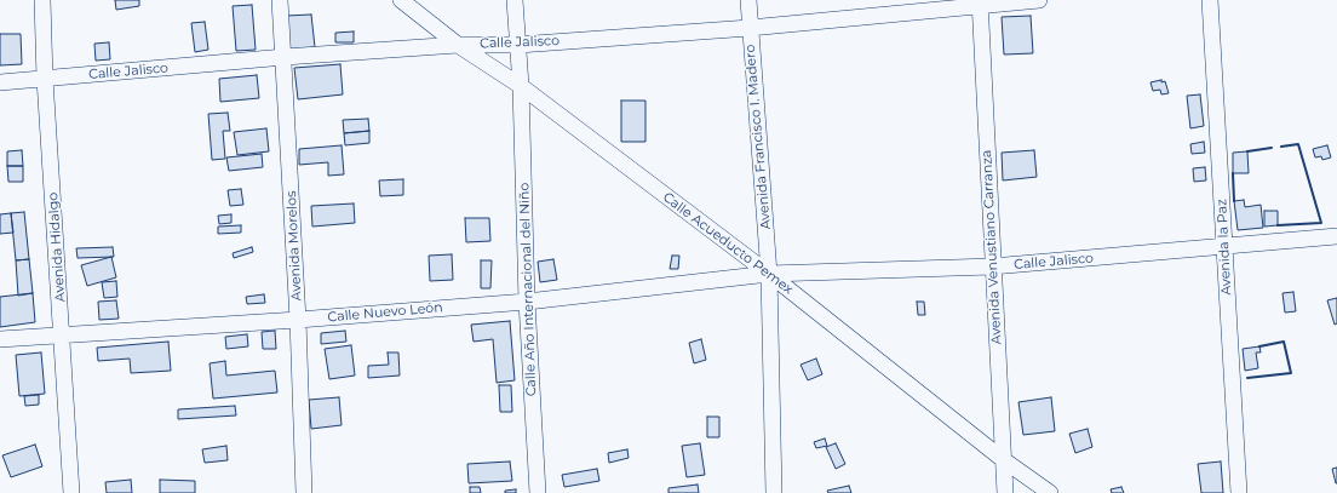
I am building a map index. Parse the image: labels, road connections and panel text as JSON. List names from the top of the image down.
{
  "streets": {
    "street": [
      "Calle Jalisco",
      "Avenida Francisco I. Madero",
      "Calle Acueducto Pemex",
      "Avenida Morelos",
      "Avenida Hidalgo",
      "Avenida Venustiano Carranza",
      "Avenida la Paz",
      "Calle Año Internacional del Niño",
      "Calle Nuevo León"
    ]
  },
  "crossings": [
    ["Calle Jalisco", "Avenida Francisco I. Madero"],
    ["Calle Jalisco", "Calle Acueducto Pemex"],
    ["Calle Jalisco", "Avenida Morelos"],
    ["Calle Jalisco", "Avenida Hidalgo"],
    ["Calle Jalisco", "Avenida Venustiano Carranza"],
    ["Calle Jalisco", "Avenida la Paz"],
    ["Calle Jalisco", "Calle Año Internacional del Niño"],
    ["Calle Jalisco", "Calle Nuevo León"],
    ["Avenida Francisco I. Madero", "Calle Acueducto Pemex"],
    ["Avenida Francisco I. Madero", "Calle Nuevo León"],
    ["Calle Acueducto Pemex", "Avenida Venustiano Carranza"],
    ["Calle Acueducto Pemex", "Calle Año Internacional del Niño"],
    ["Calle Acueducto Pemex", "Calle Nuevo León"],
    ["Avenida Morelos", "Calle Nuevo León"],
    ["Avenida Hidalgo", "Calle Nuevo León"],
    ["Calle Año Internacional del Niño", "Calle Nuevo León"]
  ]
}
